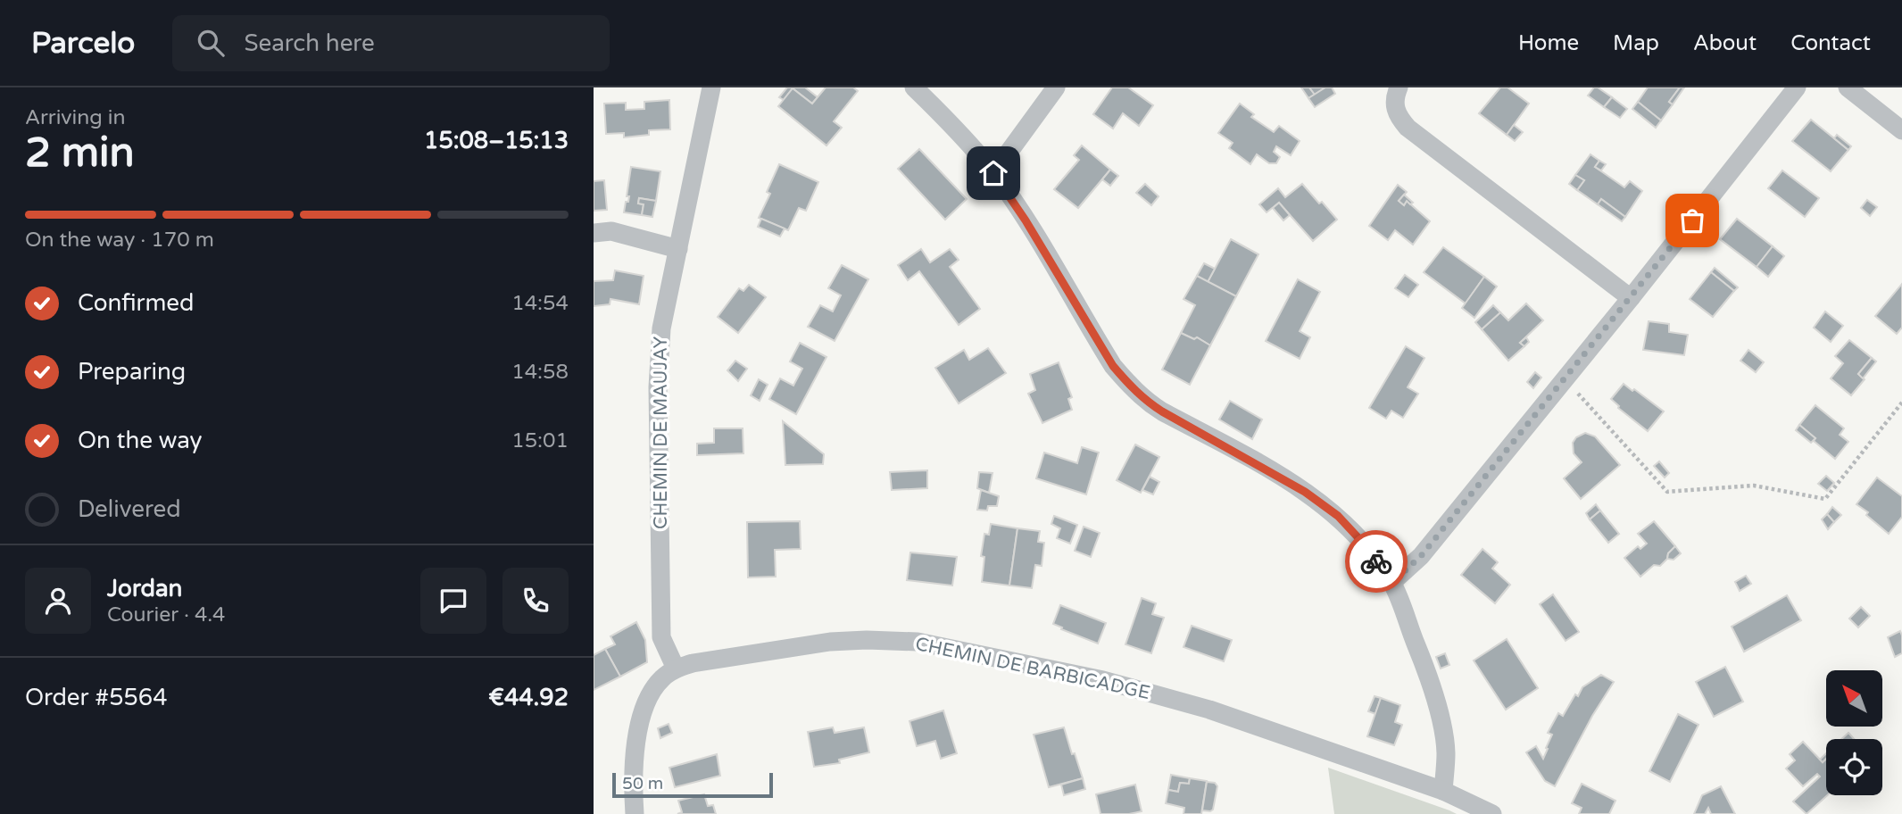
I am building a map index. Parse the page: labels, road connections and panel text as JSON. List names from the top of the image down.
{
  "streets": {
    "street": ["CHEMIN DE MAUJAY", "CHEMIN DE BARBICADGE"]
  },
  "crossings": [
    ["CHEMIN DE MAUJAY", "CHEMIN DE BARBICADGE"]
  ],
  "scale_bar": "50 m",
  "north": "top left",
  "page": {
    "header": "Parcelo",
    "search": "Search here",
    "nav": [
      "Home",
      "Map",
      "About",
      "Contact"
    ],
    "heading": ["2 min", "Arriving in", "15:08–15:13"],
    "panel": [
      "Jordan",
      "Courier · 4.4",
      "Order #5564",
      "€44.92"
    ],
    "bar": "On the way · 170 m",
    "list": [
      ["Confirmed", "14:54"],
      ["Preparing", "14:58"],
      ["On the way", "15:01"],
      "Delivered"
    ],
    "scale": "50 m"
  }
}
